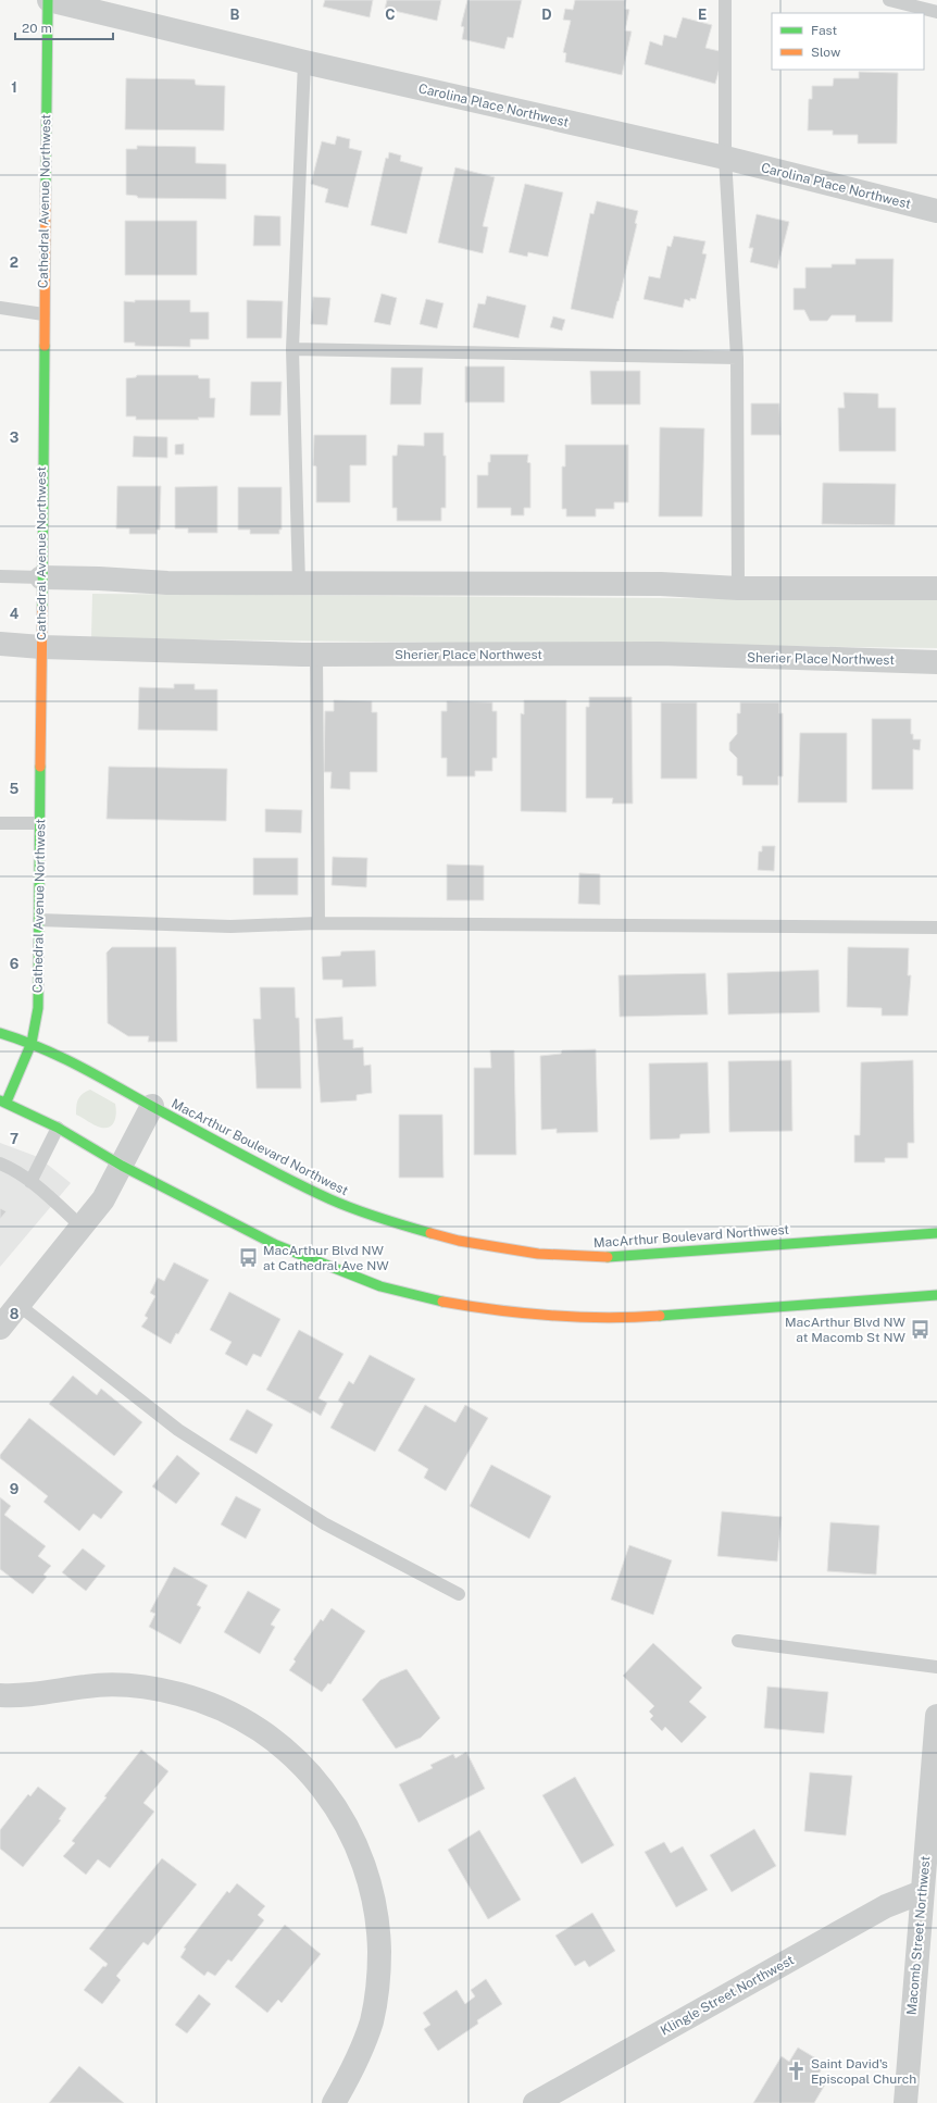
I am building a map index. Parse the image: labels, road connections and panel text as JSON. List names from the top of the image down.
{
  "streets": {
    "main road": ["Cathedral Avenue Northwest", "MacArthur Boulevard Northwest"],
    "street": [
      "Carolina Place Northwest",
      "Sherier Place Northwest",
      "Macomb Street Northwest",
      "Klingle Street Northwest"
    ]
  },
  "crossings": [
    ["Carolina Place Northwest", "Cathedral Avenue Northwest"],
    ["Cathedral Avenue Northwest", "Sherier Place Northwest"],
    ["Cathedral Avenue Northwest", "MacArthur Boulevard Northwest"],
    ["Macomb Street Northwest", "Klingle Street Northwest"]
  ],
  "places": {
    "bus stop": ["MacArthur Blvd NW at Cathedral Ave NW", "MacArthur Blvd NW at Macomb St NW"],
    "church": ["Saint David's Episcopal Church"]
  },
  "legend": ["Fast", "Slow"],
  "scale_bar": "20 m",
  "grid": {
    "columns": [
      "B",
      "C",
      "D",
      "E"
    ],
    "rows": [
      "1",
      "2",
      "3",
      "4",
      "5",
      "6",
      "7",
      "8",
      "9"
    ]
  }
}
